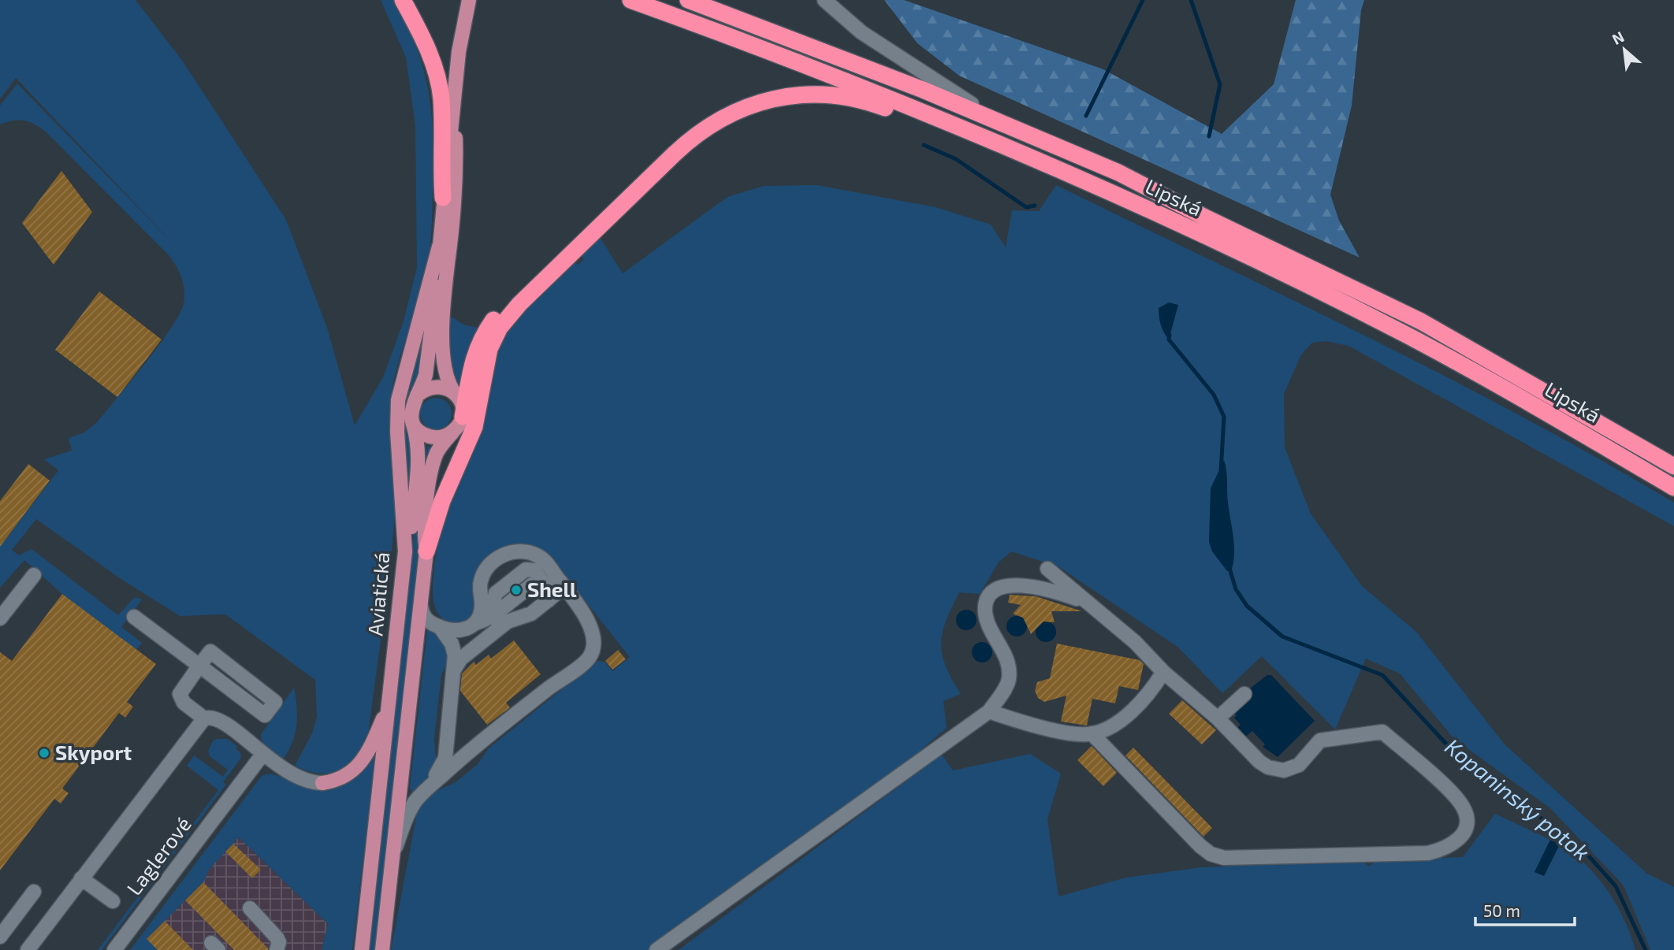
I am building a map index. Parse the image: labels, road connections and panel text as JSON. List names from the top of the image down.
{
  "streets": {
    "highway": ["Lipská"],
    "main road": ["Aviatická"],
    "lane": ["Laglerové"]
  },
  "water": ["Kopaninský potok"],
  "places": ["Shell", "Skyport"],
  "scale_bar": "50 m",
  "north": "top left"
}
